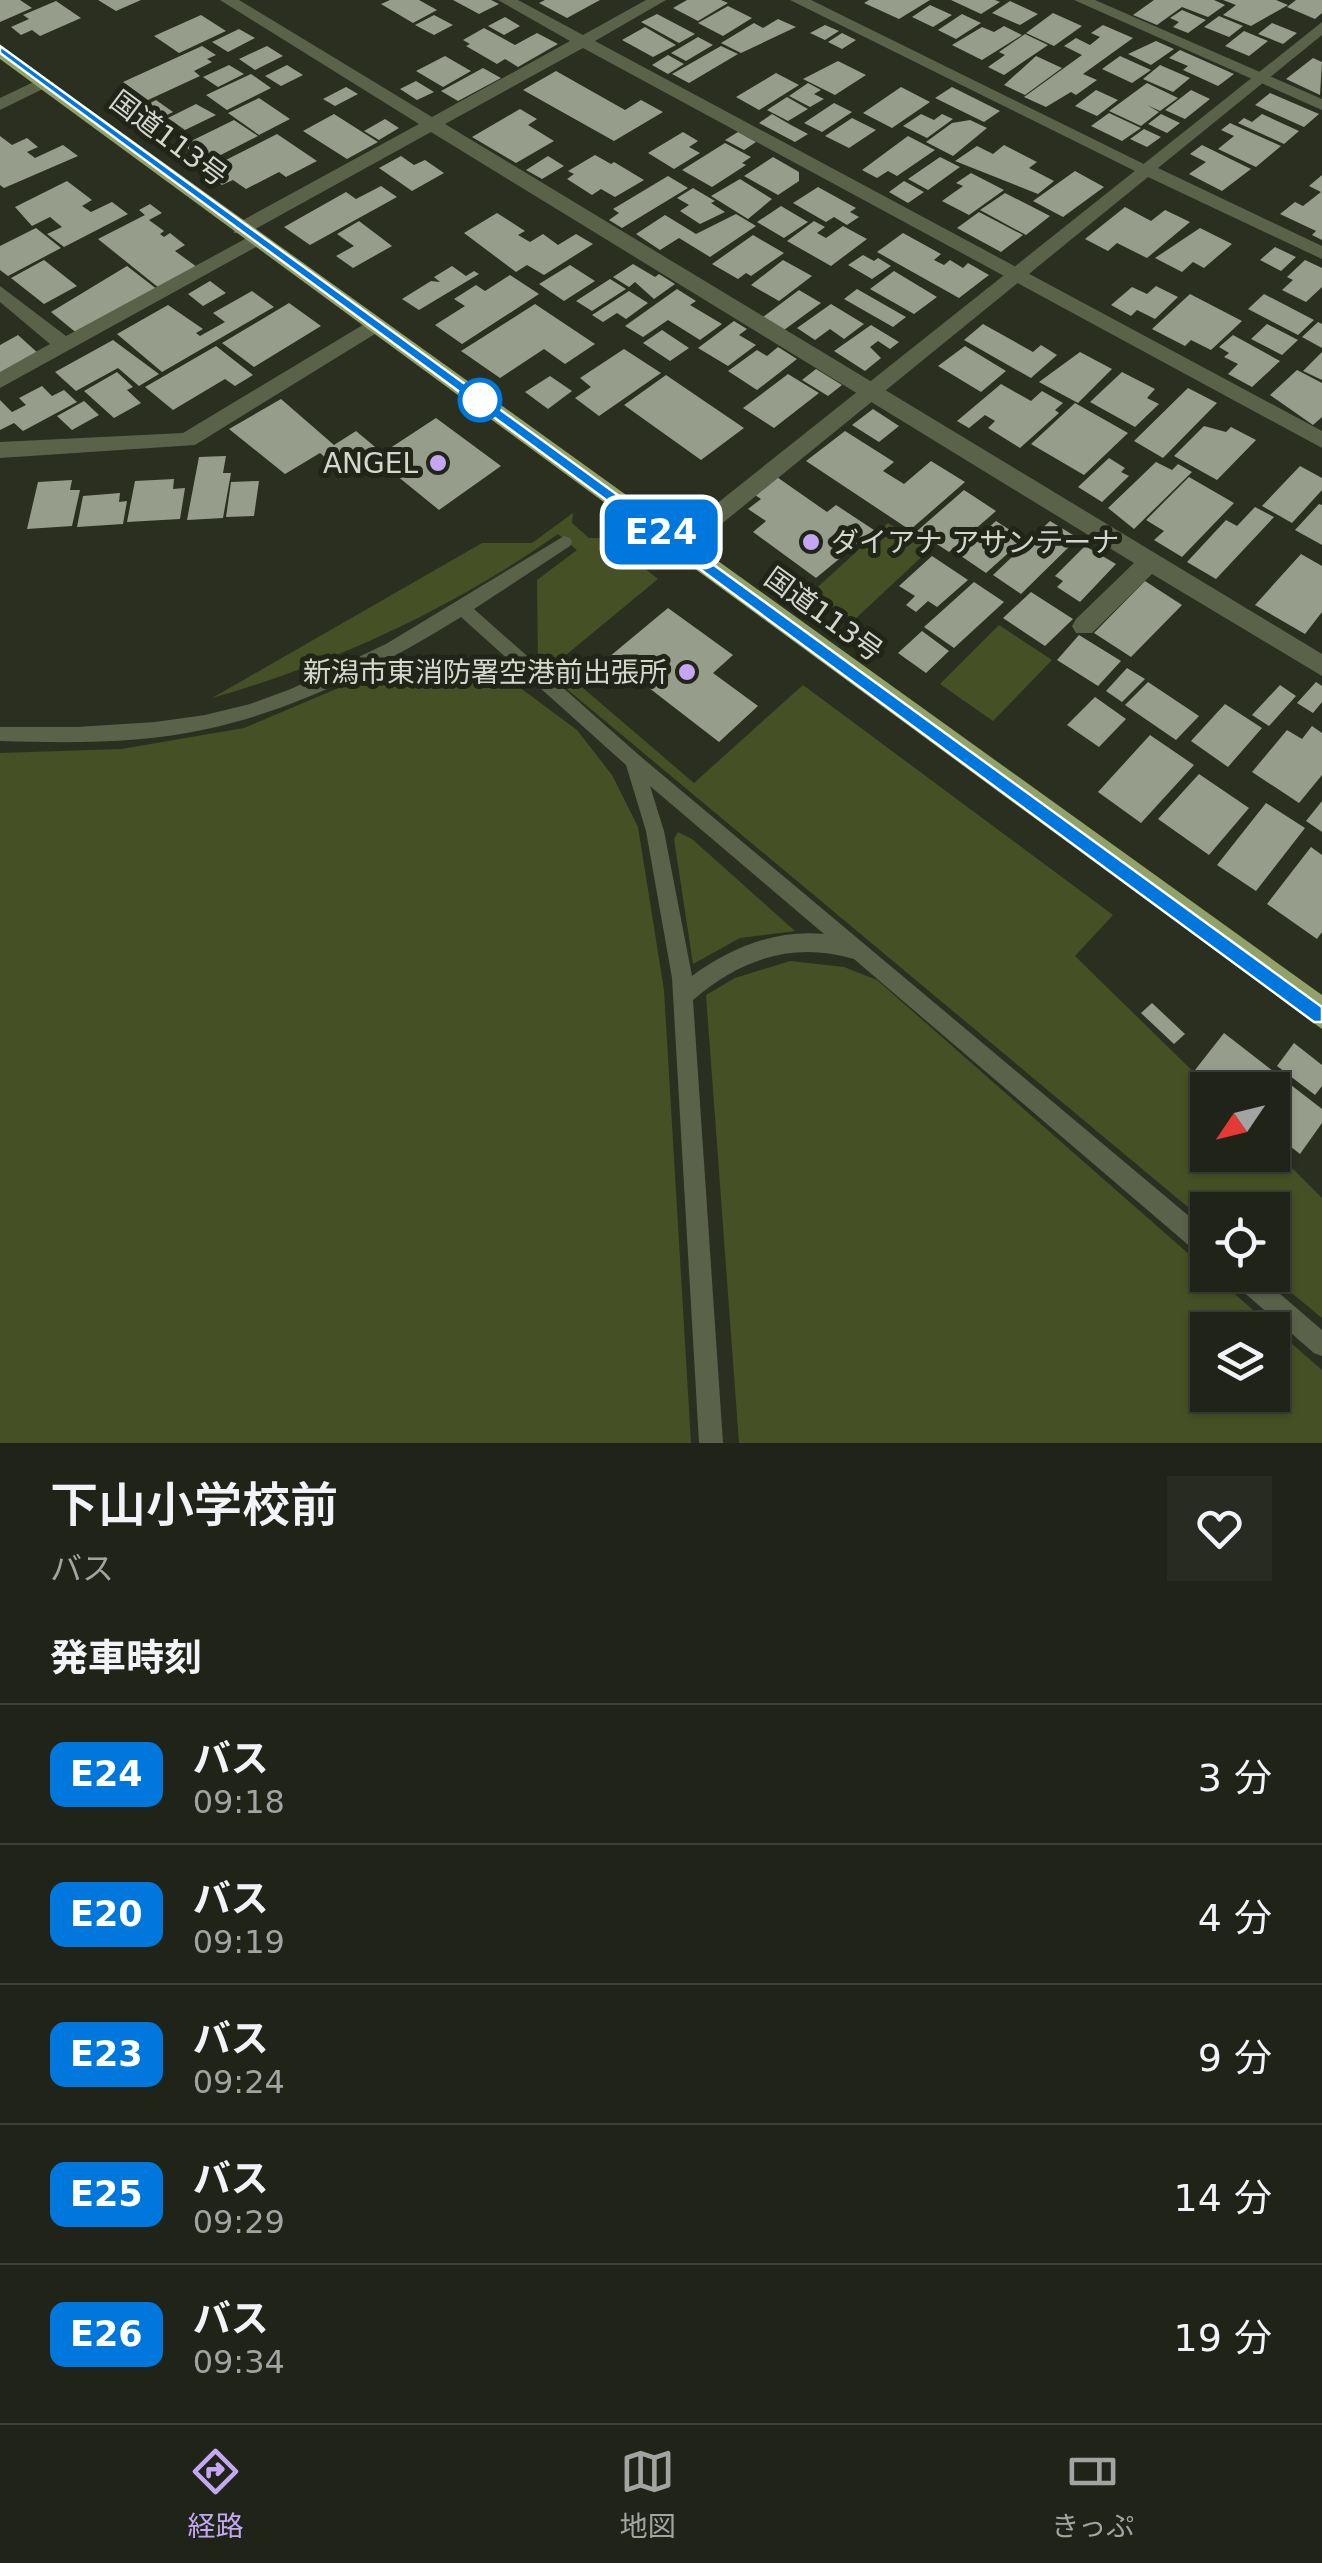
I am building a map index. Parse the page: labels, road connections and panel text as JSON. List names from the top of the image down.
{
  "streets": {
    "highway": ["国道113号"]
  },
  "places": ["ANGEL", "ダイアナ アサンテーナ", "新潟市東消防署空港前出張所"],
  "lines": ["bus line E24"],
  "north": "bottom left",
  "page": {
    "on_map": "E24",
    "heading": [
      ["下山小学校前", "バス"],
      "発車時刻"
    ],
    "list": [
      {
        "mark": "E24",
        "name": "バス",
        "note": "09:18",
        "value": "3 分"
      },
      {
        "mark": "E20",
        "name": "バス",
        "note": "09:19",
        "value": "4 分"
      },
      {
        "mark": "E23",
        "name": "バス",
        "note": "09:24",
        "value": "9 分"
      },
      {
        "mark": "E25",
        "name": "バス",
        "note": "09:29",
        "value": "14 分"
      },
      {
        "mark": "E26",
        "name": "バス",
        "note": "09:34",
        "value": "19 分"
      }
    ],
    "tabs": ["経路", "地図", "きっぷ"]
  }
}
